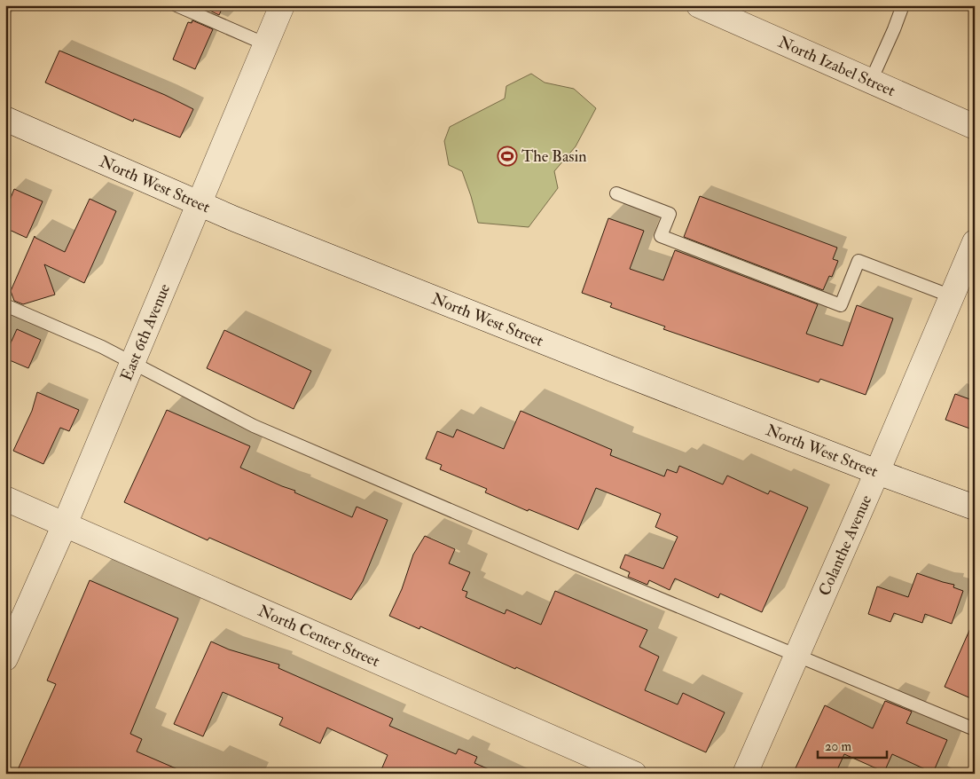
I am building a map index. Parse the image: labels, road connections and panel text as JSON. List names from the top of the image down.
{
  "streets": {
    "street": [
      "North Izabel Street",
      "North West Street",
      "East 6th Avenue",
      "Colanthe Avenue",
      "North Center Street"
    ]
  },
  "crossings": [
    ["North West Street", "East 6th Avenue"],
    ["North West Street", "Colanthe Avenue"],
    ["East 6th Avenue", "North Center Street"]
  ],
  "places": {
    "sports": ["The Basin"]
  },
  "scale_bar": "20 m"
}
